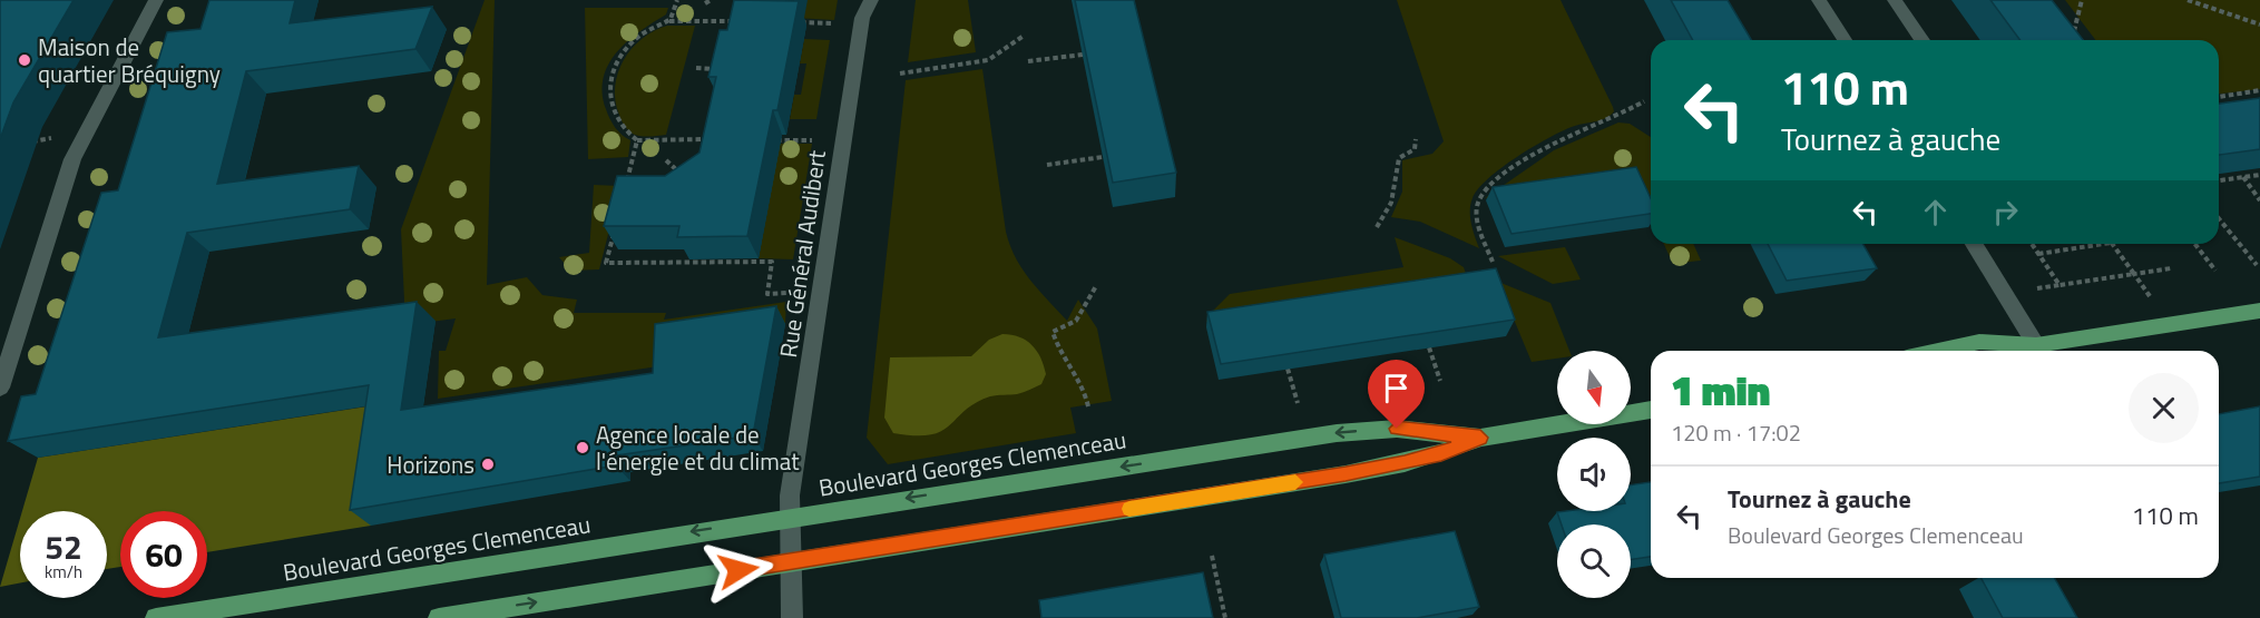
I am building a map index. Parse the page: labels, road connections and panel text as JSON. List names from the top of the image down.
{
  "streets": {
    "main road": ["Boulevard Georges Clemenceau"],
    "street": ["Rue Général Audibert"]
  },
  "crossings": [
    ["Rue Général Audibert", "Boulevard Georges Clemenceau"]
  ],
  "places": ["Maison de quartier Bréquigny", "Agence locale de l'énergie et du climat", "Horizons"],
  "north": "bottom",
  "page": {
    "turn": ["110 m", "Tournez à gauche"],
    "heading": ["1 min", "120 m · 17:02"],
    "list": [
      {
        "name": "Tournez à gauche",
        "note": "Boulevard Georges Clemenceau",
        "value": "110 m"
      }
    ],
    "speed": "52 km/h",
    "limit": "60"
  }
}
